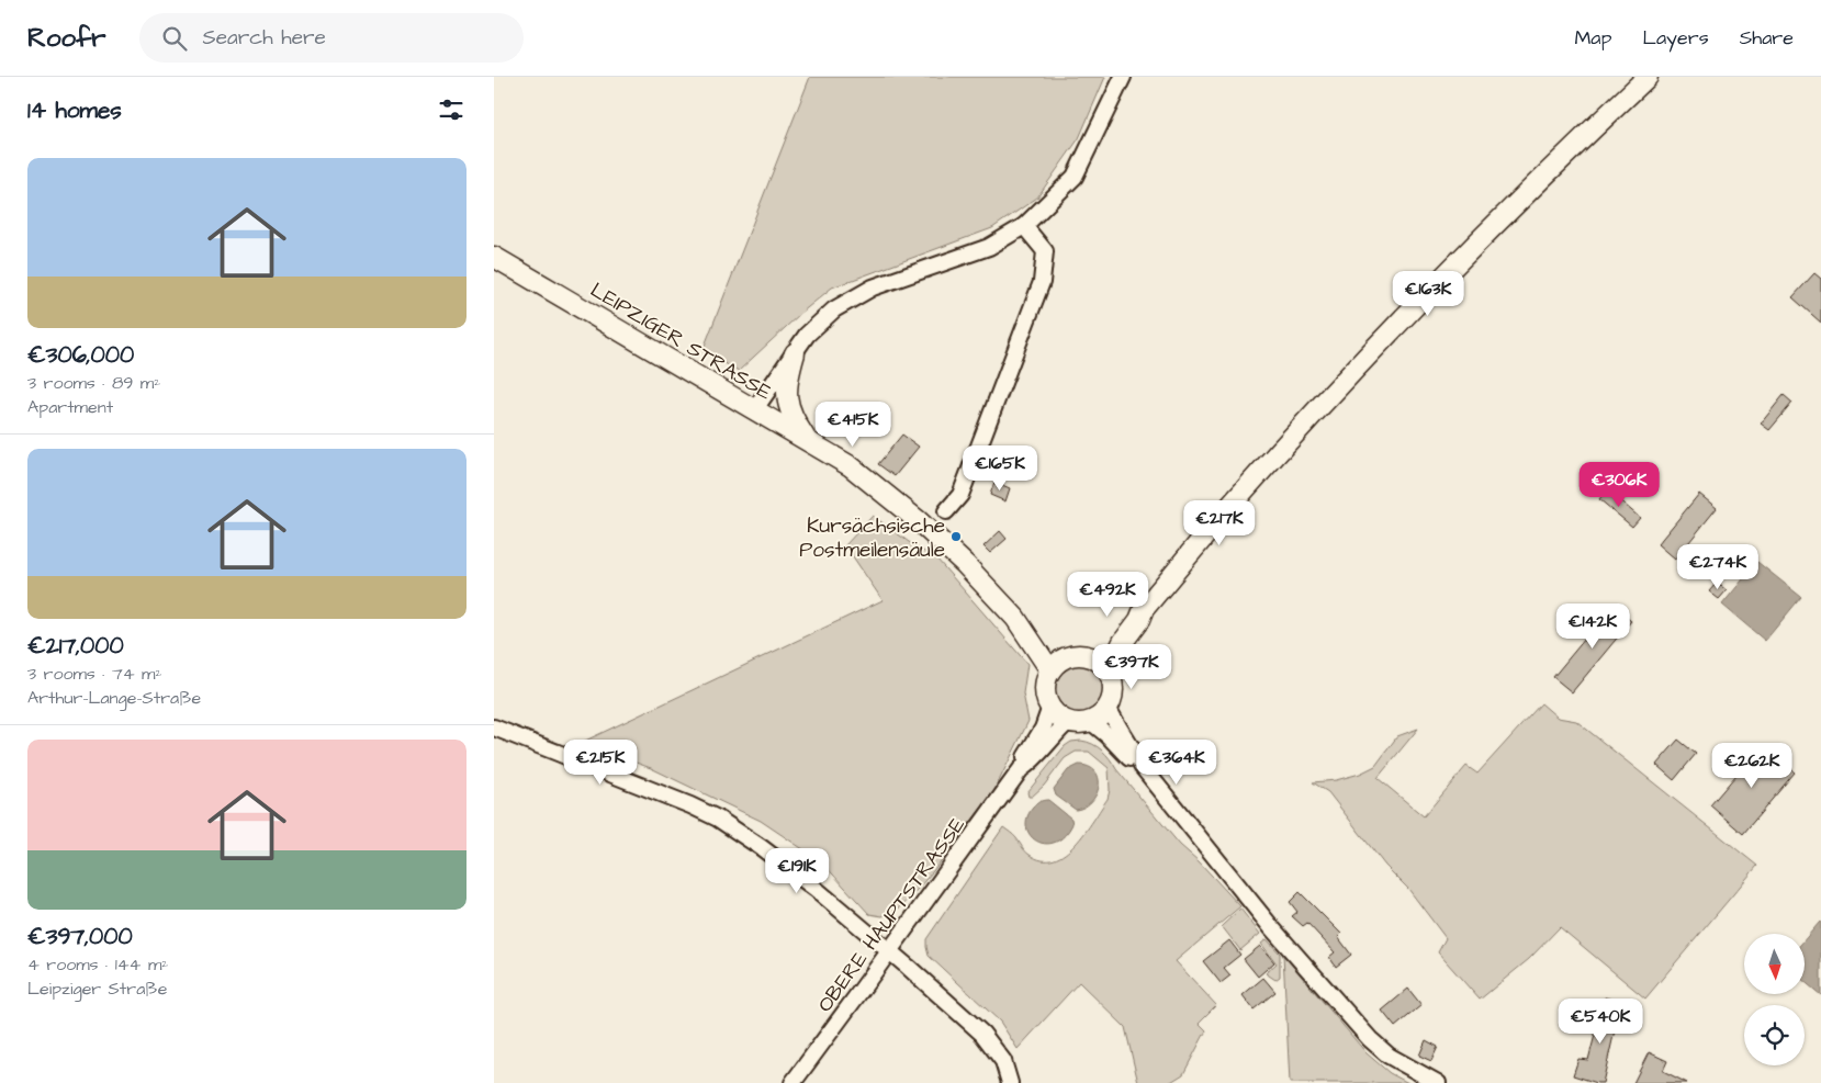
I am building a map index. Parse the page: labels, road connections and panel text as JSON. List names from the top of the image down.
{
  "streets": {
    "main road": ["LEIPZIGER STRASSE"],
    "street": ["OBERE HAUPTSTRASSE"]
  },
  "crossings": [
    ["LEIPZIGER STRASSE", "OBERE HAUPTSTRASSE"]
  ],
  "places": ["Kursächsische Postmeilensäule"],
  "north": "bottom",
  "page": {
    "header": "Roofr",
    "search": "Search here",
    "nav": ["Map", "Layers", "Share"],
    "heading": "14 homes",
    "list": [
      {
        "name": "€306,000",
        "note": "3 rooms · 89 m² · Apartment"
      },
      {
        "name": "€217,000",
        "note": "3 rooms · 74 m² · Arthur-Lange-Straße"
      },
      {
        "name": "€397,000",
        "note": "4 rooms · 144 m² · Leipziger Straße"
      }
    ],
    "price": [
      "€163K",
      "€415K",
      "€165K",
      "€306K",
      "€217K",
      "€274K",
      "€492K",
      "€142K",
      "€397K",
      "€215K",
      "€364K",
      "€262K",
      "€191K",
      "€540K"
    ]
  }
}
